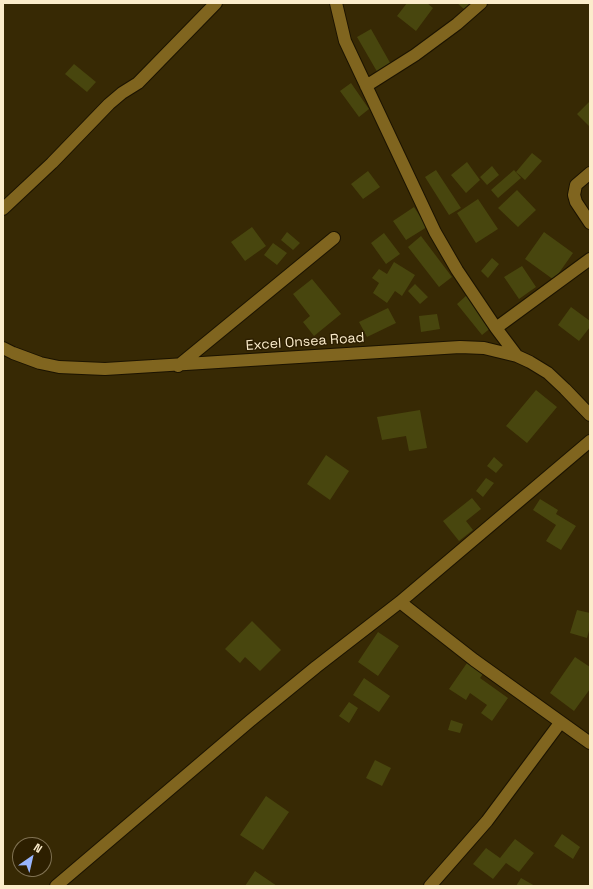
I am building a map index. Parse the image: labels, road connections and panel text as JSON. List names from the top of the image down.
{
  "streets": {
    "street": ["Excel Onsea Road"]
  },
  "north": "top right"
}
